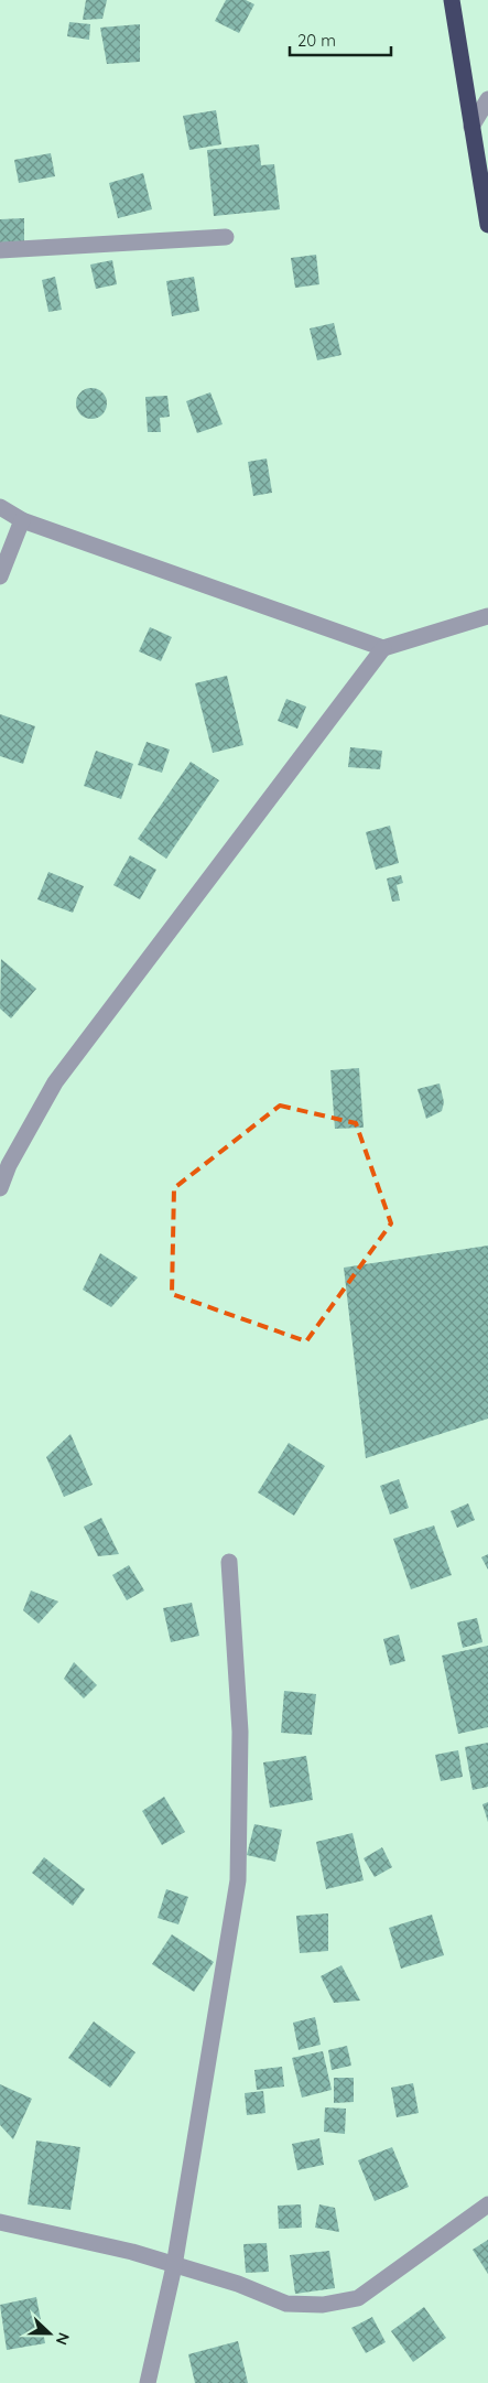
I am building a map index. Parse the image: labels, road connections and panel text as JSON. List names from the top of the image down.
{
  "scale_bar": "20 m",
  "north": "right"
}
